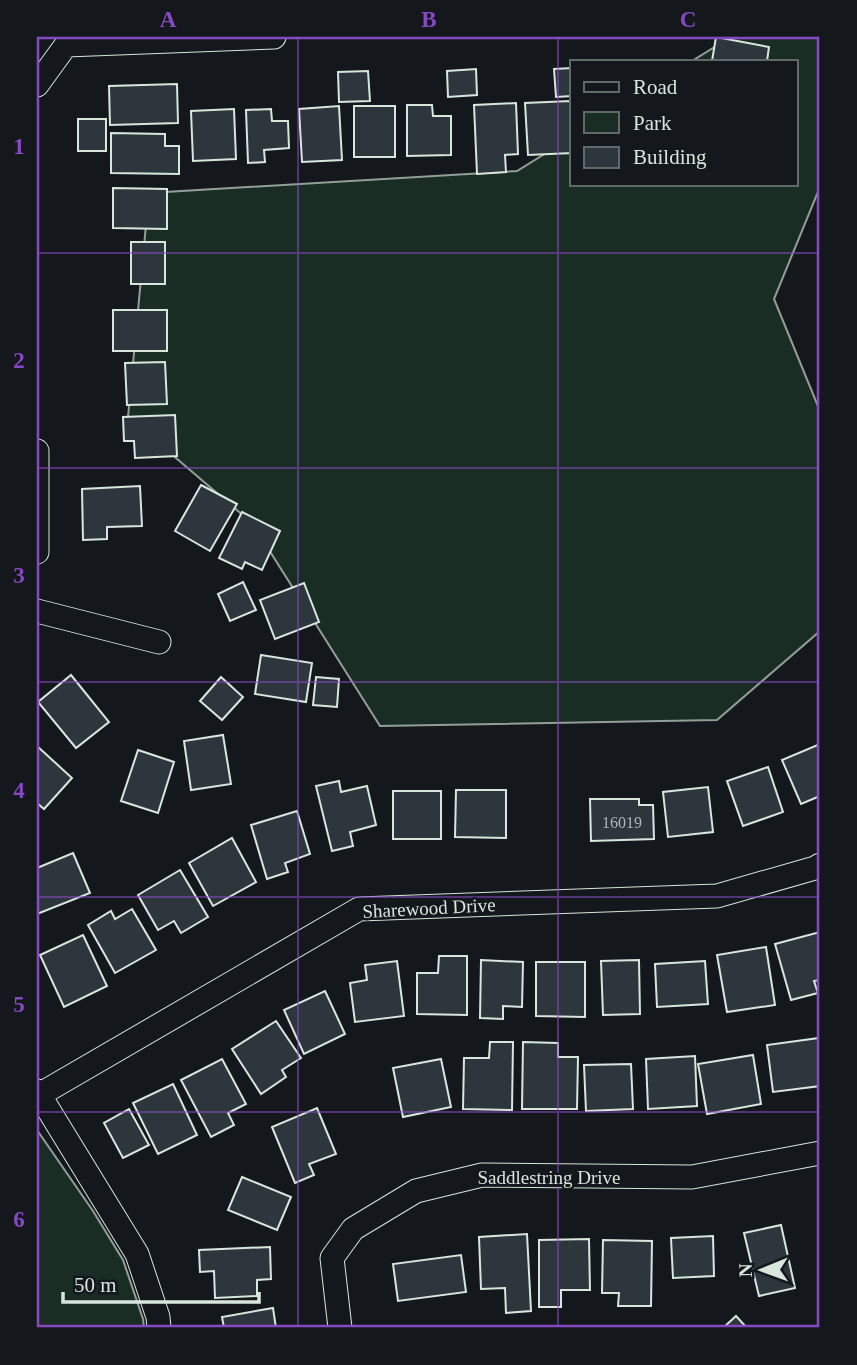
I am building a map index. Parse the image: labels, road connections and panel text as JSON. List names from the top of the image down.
{
  "streets": {
    "street": ["Sharewood Drive", "Saddlestring Drive"]
  },
  "house_numbers": ["16019"],
  "legend": ["Road", "Park", "Building"],
  "scale_bar": "50 m",
  "north": "left",
  "grid": {
    "columns": ["A", "B", "C"],
    "rows": [
      "1",
      "2",
      "3",
      "4",
      "5",
      "6"
    ]
  }
}
